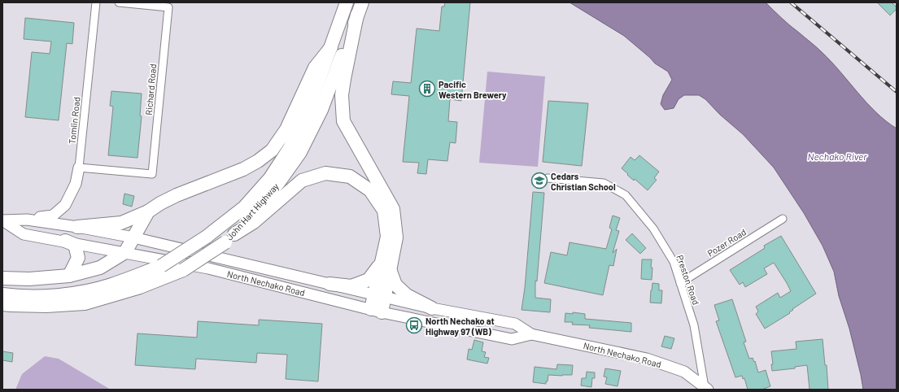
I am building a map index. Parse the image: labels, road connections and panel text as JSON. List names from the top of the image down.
{
  "streets": {
    "highway": ["John Hart Highway"],
    "main road": ["North Nechako Road"],
    "street": [
      "Richard Road",
      "Tomlin Road",
      "Pozer Road",
      "Preston Road"
    ]
  },
  "crossings": [
    ["Richard Road", "Tomlin Road"],
    ["Pozer Road", "Preston Road"],
    ["Preston Road", "North Nechako Road"]
  ],
  "water": ["Nechako River"],
  "places": {
    "building": ["Pacific Western Brewery"],
    "school or university": ["Cedars Christian School"],
    "bus stop": ["North Nechako at Highway 97 (WB)"]
  }
}
